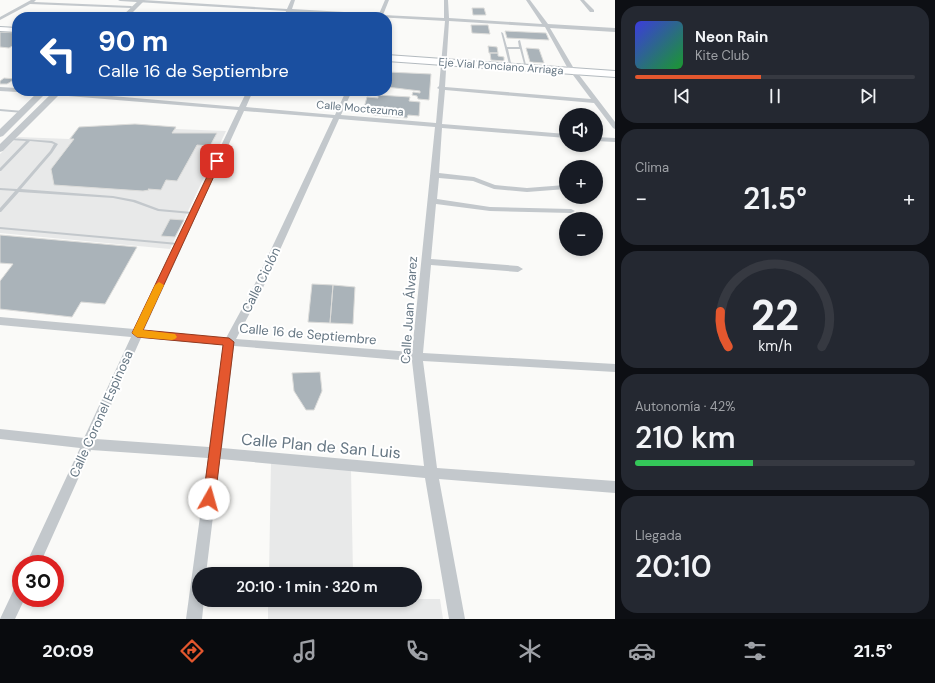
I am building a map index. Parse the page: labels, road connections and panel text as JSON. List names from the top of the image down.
{
  "streets": {
    "main road": ["Eje Vial Ponciano Arriaga"],
    "street": [
      "Calle Moctezuma",
      "Calle Ciclón",
      "Calle Juan Álvarez",
      "Calle 16 de Septiembre",
      "Calle Coronel Espinosa",
      "Calle Plan de San Luis"
    ]
  },
  "crossings": [
    ["Eje Vial Ponciano Arriaga", "Calle Juan Álvarez"],
    ["Calle Moctezuma", "Calle Ciclón"],
    ["Calle Moctezuma", "Calle Juan Álvarez"],
    ["Calle Moctezuma", "Calle Coronel Espinosa"],
    ["Calle Ciclón", "Calle 16 de Septiembre"],
    ["Calle Ciclón", "Calle Plan de San Luis"],
    ["Calle Juan Álvarez", "Calle 16 de Septiembre"],
    ["Calle Juan Álvarez", "Calle Plan de San Luis"],
    ["Calle 16 de Septiembre", "Calle Coronel Espinosa"],
    ["Calle Coronel Espinosa", "Calle Plan de San Luis"]
  ],
  "page": {
    "turn": ["90 m", "Calle 16 de Septiembre"],
    "song": ["Neon Rain", "Kite Club"],
    "map_buttons": ["+", "−"],
    "tile": [
      "Clima",
      ["Autonomía · 42%", "210 km"],
      ["Llegada", "20:10"]
    ],
    "heat": ["−", "21.5°", "+"],
    "limit": "30",
    "trip": "20:10 · 1 min · 320 m",
    "tabs": ["20:09", "21.5°"],
    "gauge": ["22", "km/h"]
  }
}
